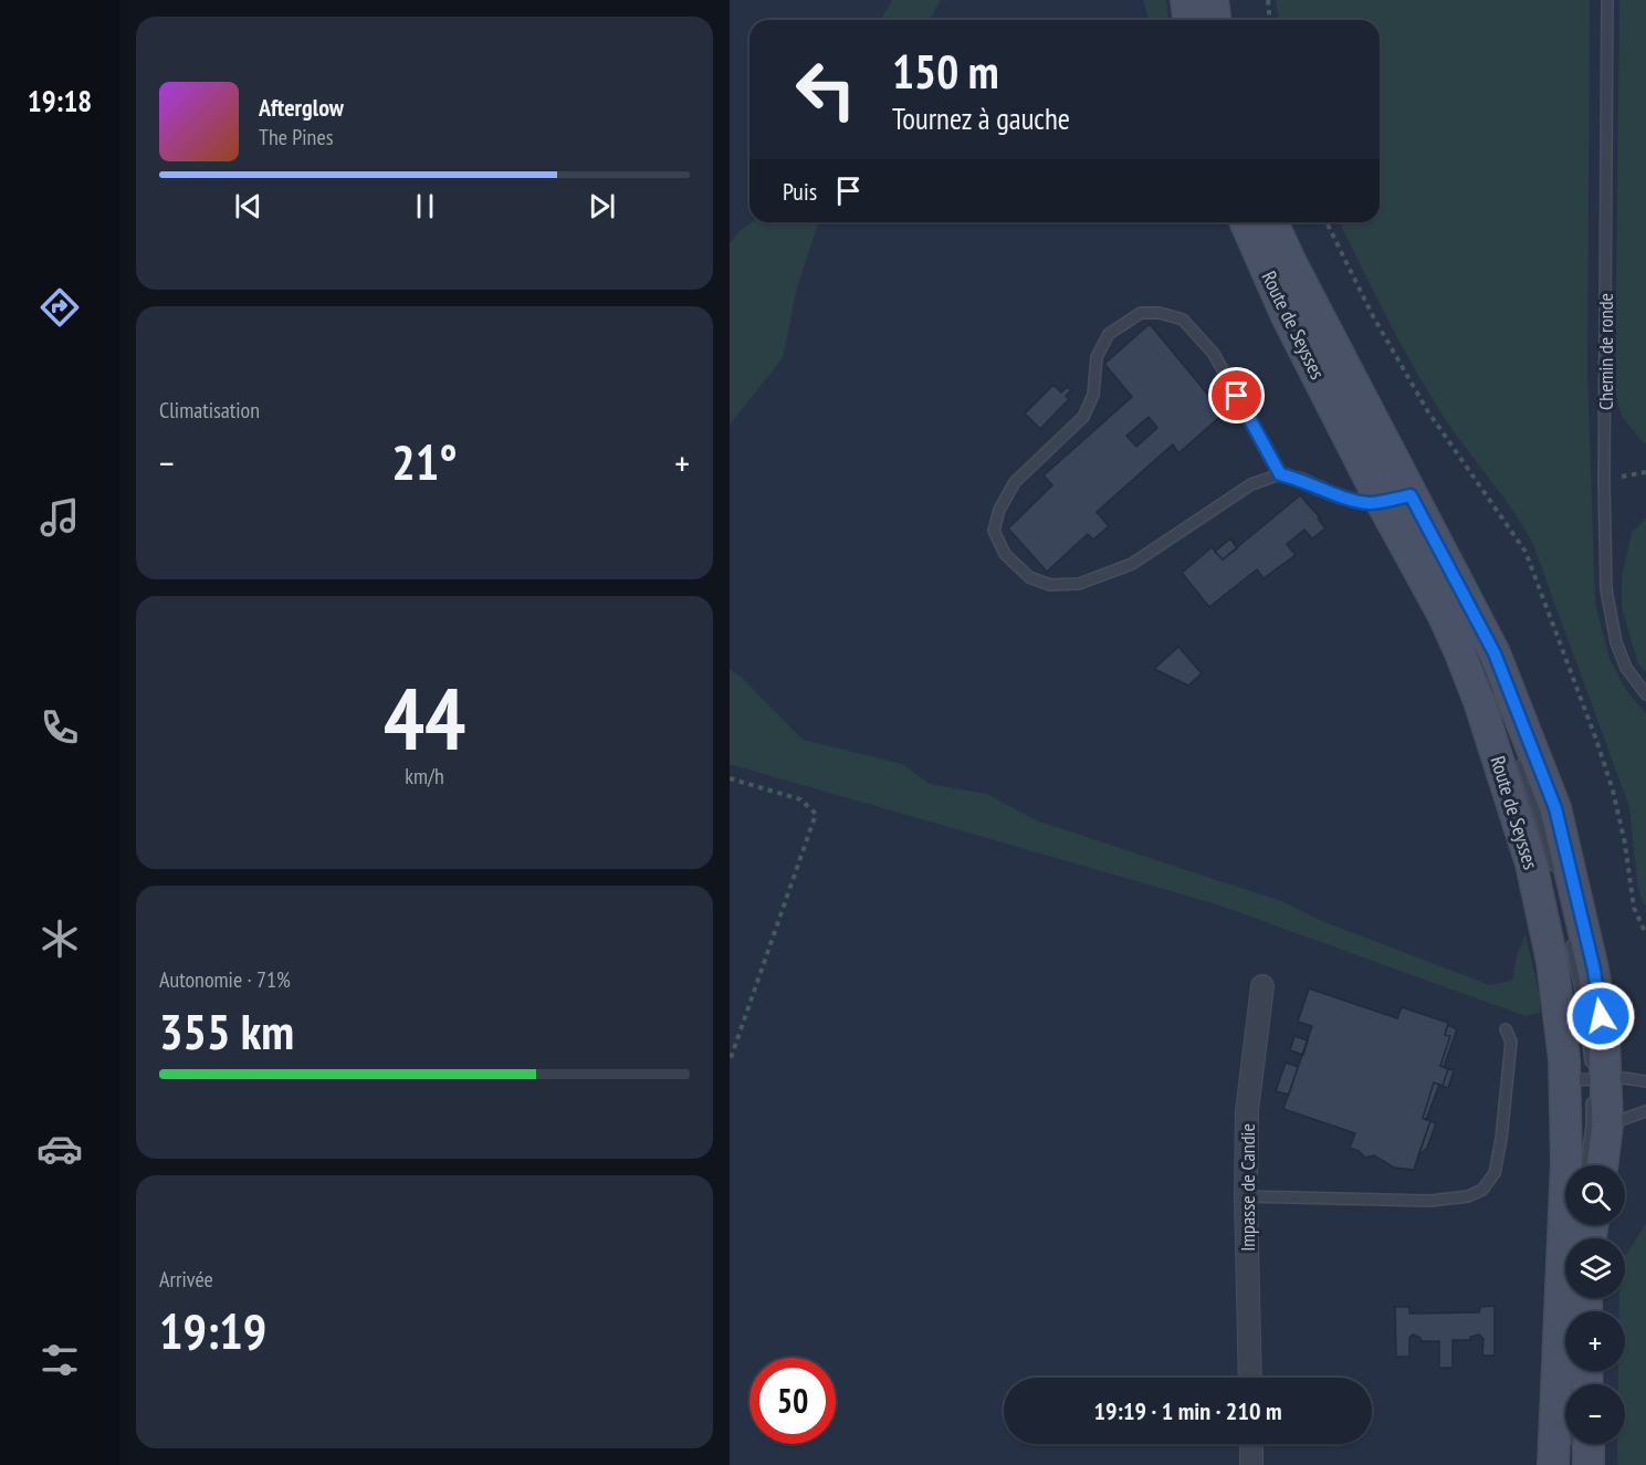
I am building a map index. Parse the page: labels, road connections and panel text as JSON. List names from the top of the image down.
{
  "streets": {
    "main road": ["Route de Seysses"],
    "street": ["Impasse de Candie"],
    "lane": ["Chemin de ronde"]
  },
  "page": {
    "tabs": "19:18",
    "turn": ["150 m", "Tournez à gauche"],
    "song": ["Afterglow", "The Pines"],
    "then": "Puis",
    "tile": [
      "Climatisation",
      ["44", "km/h"],
      ["Autonomie · 71%", "355 km"],
      ["Arrivée", "19:19"]
    ],
    "heat": ["−", "21°", "+"],
    "map_buttons": ["+", "−"],
    "limit": "50",
    "trip": "19:19 · 1 min · 210 m"
  }
}
